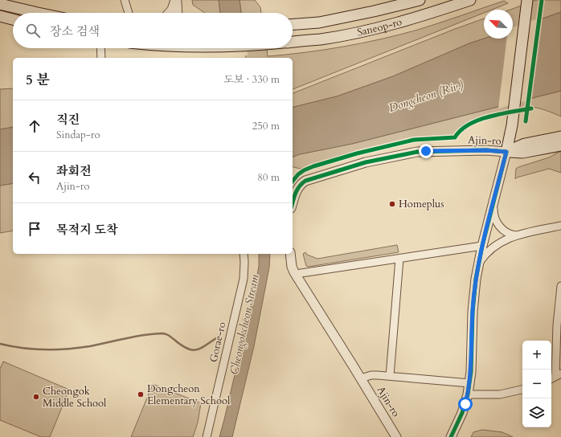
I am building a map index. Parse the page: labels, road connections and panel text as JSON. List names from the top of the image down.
{
  "streets": {
    "main road": ["Saneop-ro"],
    "street": ["Ajin-ro", "Gorae-ro"]
  },
  "water": ["Dongcheon (Riv.)", "Cheongokcheon Stream"],
  "places": ["Homeplus", "Dongcheon Elementary School", "Cheongok Middle School"],
  "north": "top left",
  "page": {
    "search": "장소 검색",
    "heading": ["5 분", "도보 · 330 m"],
    "list": [
      ["직진", "Sindap-ro", "250 m"],
      ["좌회전", "Ajin-ro", "80 m"],
      "목적지 도착"
    ],
    "map_buttons": ["+", "−"]
  }
}
